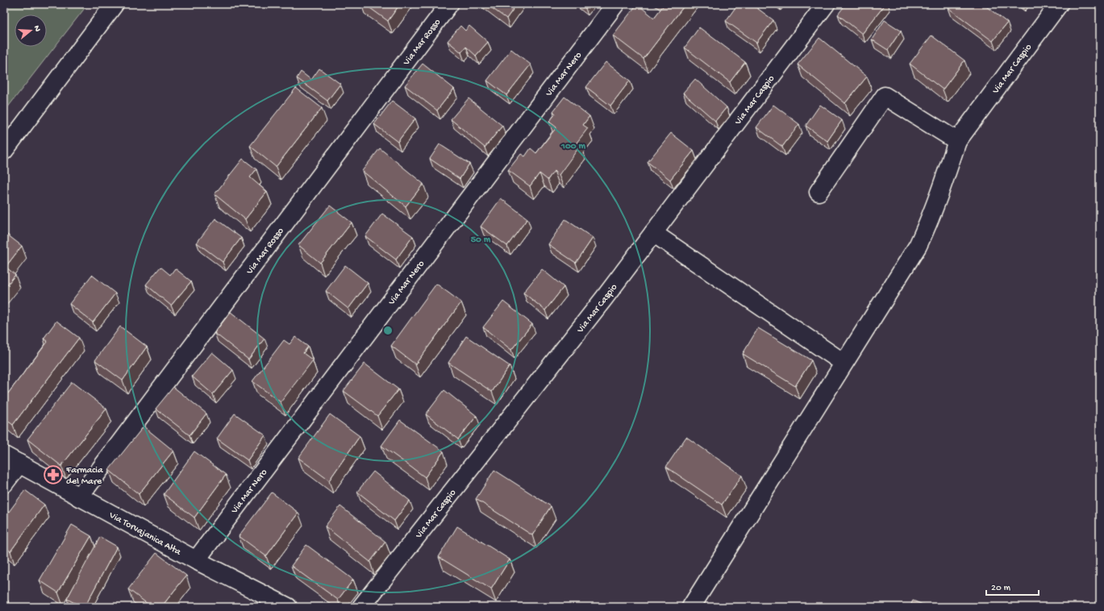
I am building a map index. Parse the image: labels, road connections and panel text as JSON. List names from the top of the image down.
{
  "streets": {
    "street": [
      "Via Mar Rosso",
      "Via Mar Caspio",
      "Via Mar Nero",
      "Via Torvajanica Alta"
    ]
  },
  "crossings": [
    ["Via Mar Rosso", "Via Torvajanica Alta"],
    ["Via Mar Nero", "Via Torvajanica Alta"]
  ],
  "places": {
    "pharmacy": ["Farmacia del Mare"]
  },
  "scale_bar": "20 m",
  "north": "right",
  "rings": ["100 m", "50 m"]
}
